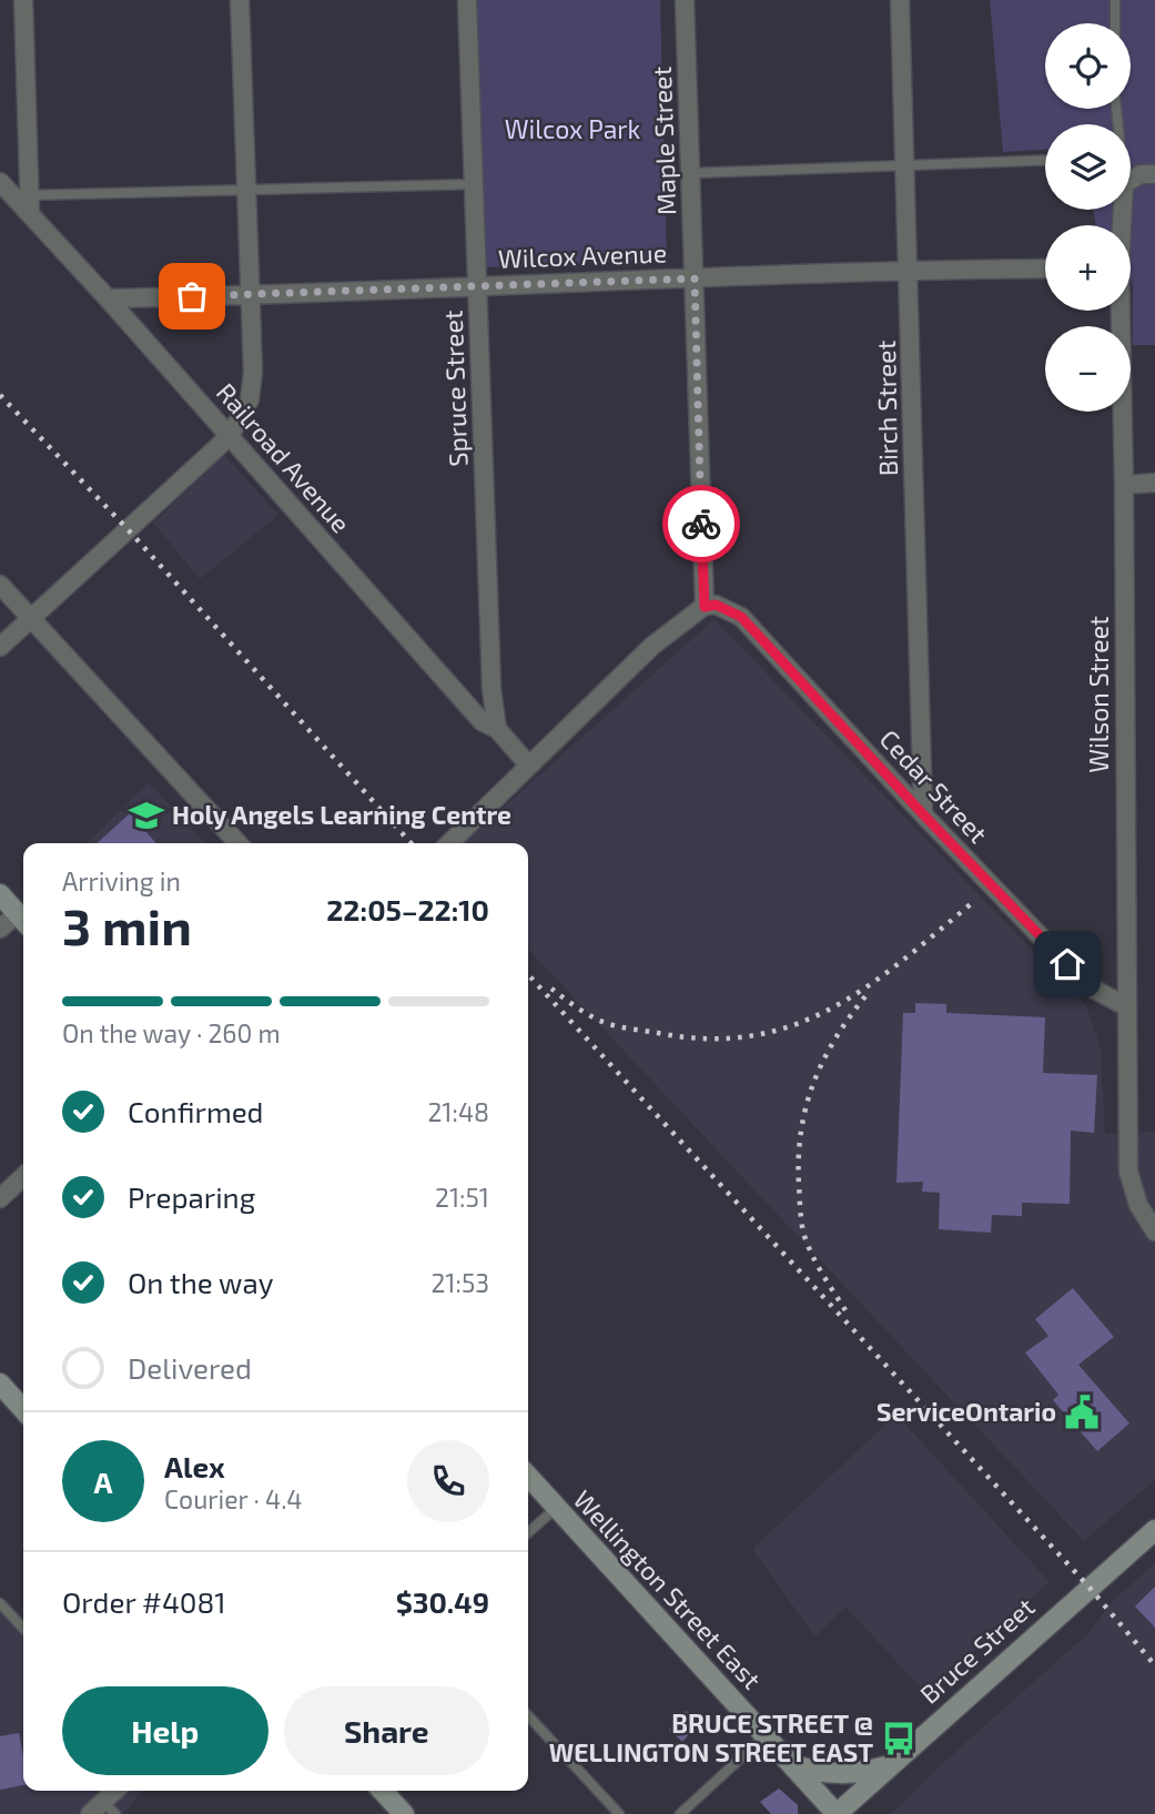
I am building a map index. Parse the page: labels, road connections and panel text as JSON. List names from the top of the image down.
{
  "streets": {
    "main road": ["Wellington Street East", "Bruce Street"],
    "street": [
      "Maple Street",
      "Wilcox Avenue",
      "Spruce Street",
      "Birch Street",
      "Railroad Avenue",
      "Wilson Street",
      "Cedar Street"
    ]
  },
  "crossings": [
    ["Maple Street", "Wilcox Avenue"],
    ["Maple Street", "Cedar Street"],
    ["Wilcox Avenue", "Spruce Street"],
    ["Wilcox Avenue", "Birch Street"],
    ["Wilcox Avenue", "Railroad Avenue"],
    ["Spruce Street", "Railroad Avenue"],
    ["Birch Street", "Cedar Street"],
    ["Wilson Street", "Cedar Street"],
    ["Wellington Street East", "Bruce Street"]
  ],
  "parks": ["Wilcox Park"],
  "places": {
    "school or university": ["Holy Angels Learning Centre"],
    "public building": ["ServiceOntario"],
    "bus stop": ["BRUCE STREET @ WELLINGTON STREET EAST"]
  },
  "page": {
    "map_buttons": ["+", "−"],
    "heading": ["3 min", "Arriving in", "22:05–22:10"],
    "panel": [
      "Alex",
      "Courier · 4.4",
      "Order #4081",
      "$30.49"
    ],
    "bar": "On the way · 260 m",
    "list": [
      ["Confirmed", "21:48"],
      ["Preparing", "21:51"],
      ["On the way", "21:53"],
      "Delivered"
    ],
    "round": "A",
    "buttons": ["Help", "Share"]
  }
}
